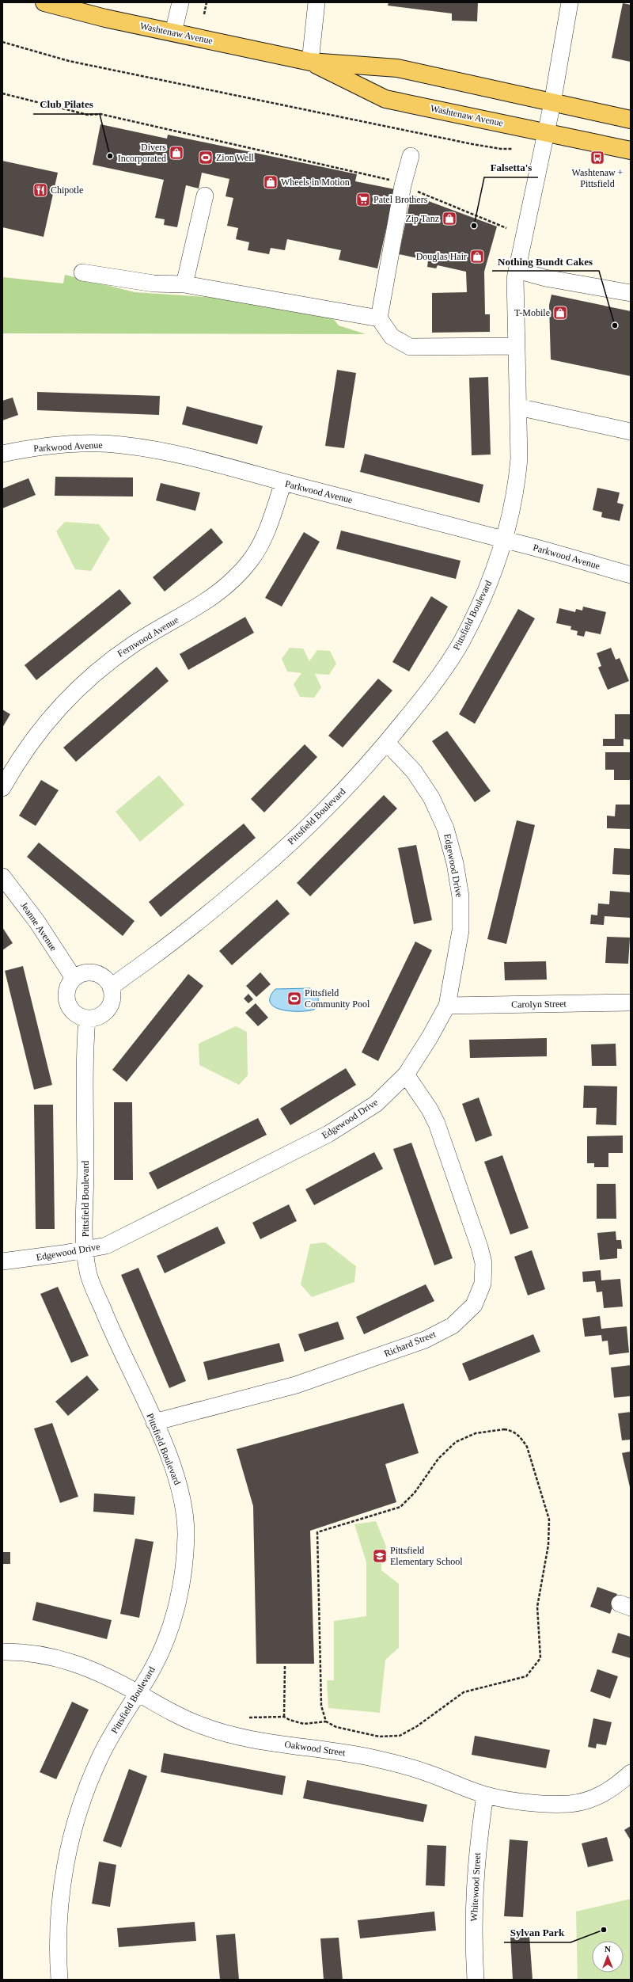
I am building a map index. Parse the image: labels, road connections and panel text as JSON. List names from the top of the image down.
{
  "streets": {
    "main road": ["Washtenaw Avenue"],
    "street": [
      "Parkwood Avenue",
      "Pittsfield Boulevard",
      "Fernwood Avenue",
      "Edgewood Drive",
      "Jeanne Avenue",
      "Carolyn Street",
      "Richard Street",
      "Oakwood Street",
      "Whitewood Street"
    ]
  },
  "crossings": [
    ["Washtenaw Avenue", "Pittsfield Boulevard"],
    ["Parkwood Avenue", "Pittsfield Boulevard"],
    ["Parkwood Avenue", "Fernwood Avenue"],
    ["Pittsfield Boulevard", "Edgewood Drive"],
    ["Pittsfield Boulevard", "Jeanne Avenue"],
    ["Pittsfield Boulevard", "Richard Street"],
    ["Pittsfield Boulevard", "Oakwood Street"],
    ["Edgewood Drive", "Carolyn Street"],
    ["Edgewood Drive", "Richard Street"],
    ["Oakwood Street", "Whitewood Street"]
  ],
  "places": {
    "shop": [
      "Divers Incorporated",
      "Wheels in Motion",
      "Zip Tanz",
      "Douglas Hair",
      "T-Mobile"
    ],
    "other": [
      "Club Pilates",
      "Falsetta's",
      "Nothing Bundt Cakes",
      "Sylvan Park"
    ],
    "sports": ["Zion Well", "Pittsfield Community Pool"],
    "bus stop": ["Washtenaw + Pittsfield"],
    "restaurant": ["Chipotle"],
    "supermarket": ["Patel Brothers"],
    "school or university": ["Pittsfield Elementary School"]
  },
  "north": "top"
}
